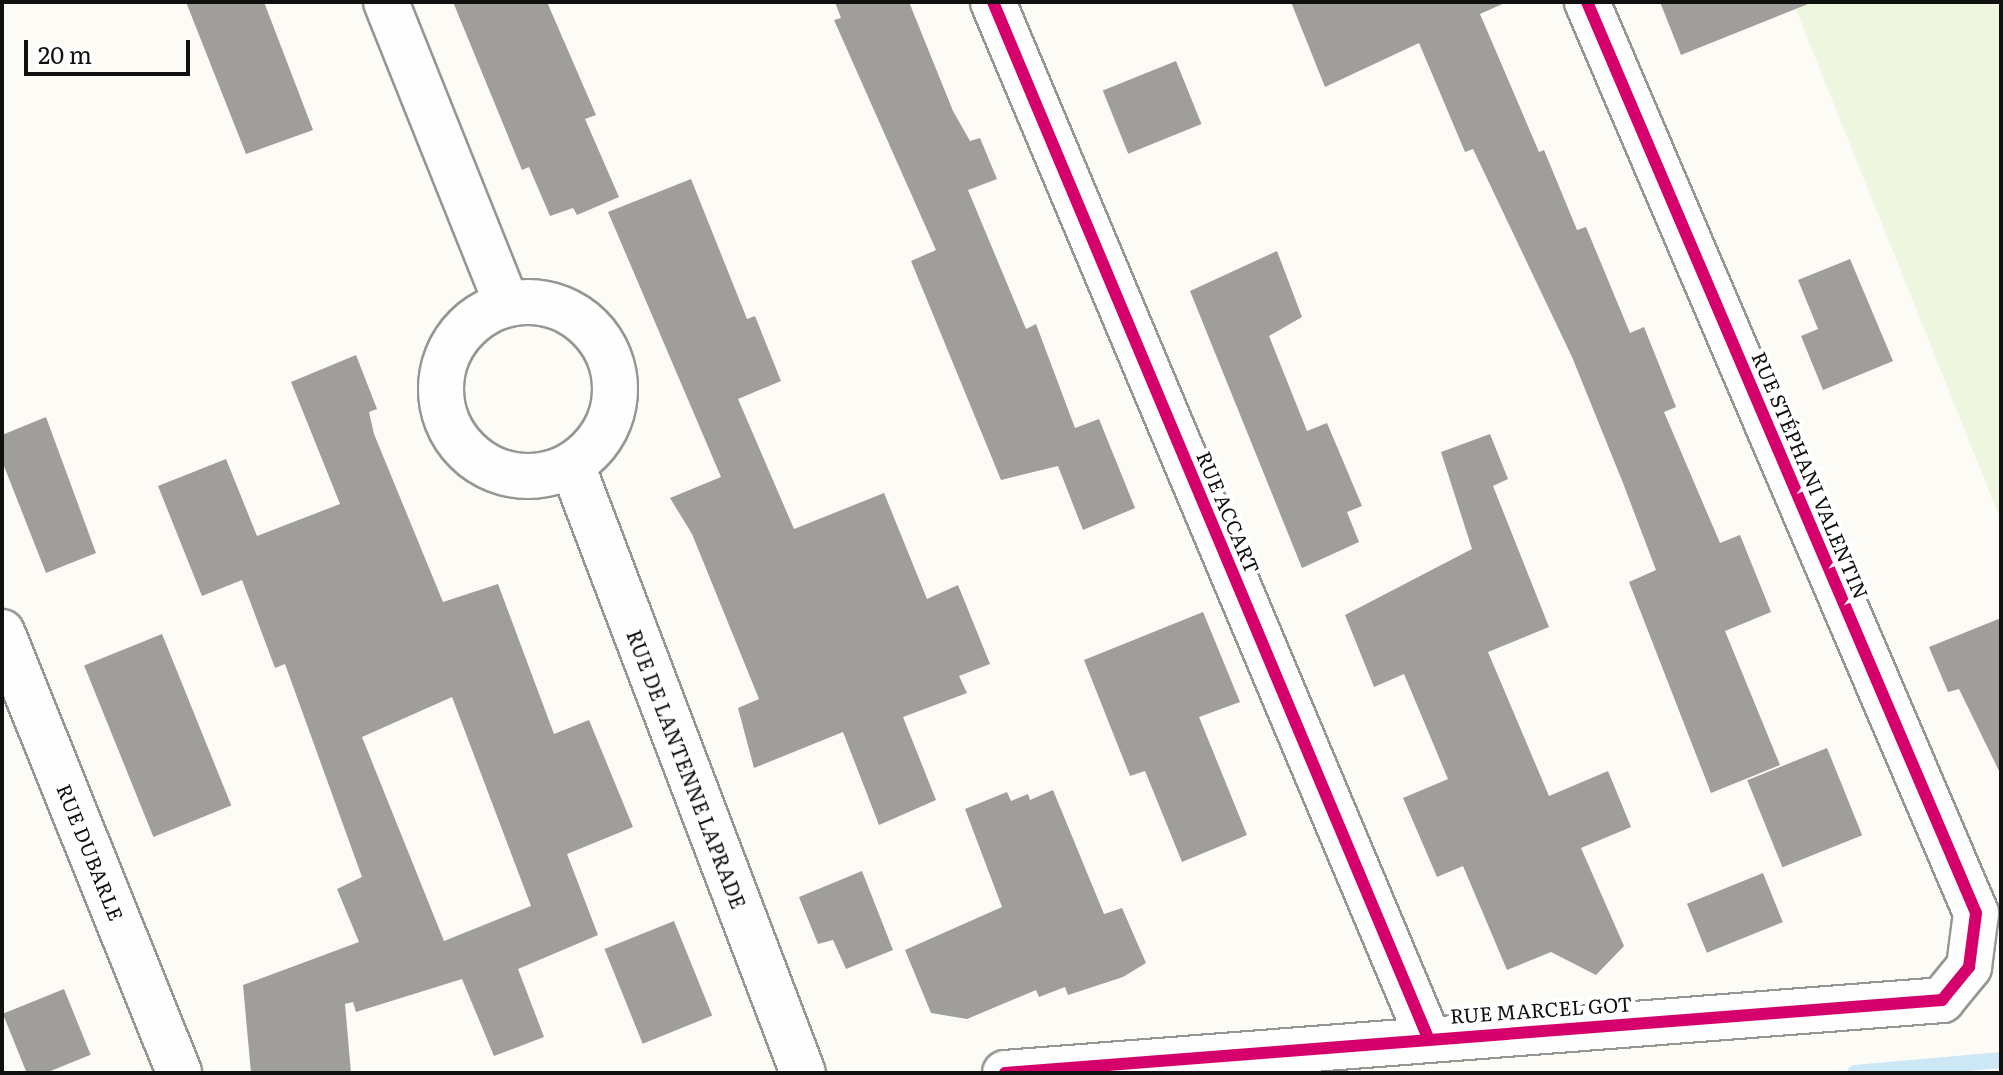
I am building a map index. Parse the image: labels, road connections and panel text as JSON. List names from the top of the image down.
{
  "streets": {
    "street": [
      "RUE STÉPHANI VALENTIN",
      "RUE ACCART",
      "RUE DE LANTENNE LAPRADE",
      "RUE DUBARLE",
      "RUE MARCEL GOT"
    ]
  },
  "crossings": [
    ["RUE STÉPHANI VALENTIN", "RUE MARCEL GOT"],
    ["RUE ACCART", "RUE MARCEL GOT"]
  ],
  "scale_bar": "20 m"
}
